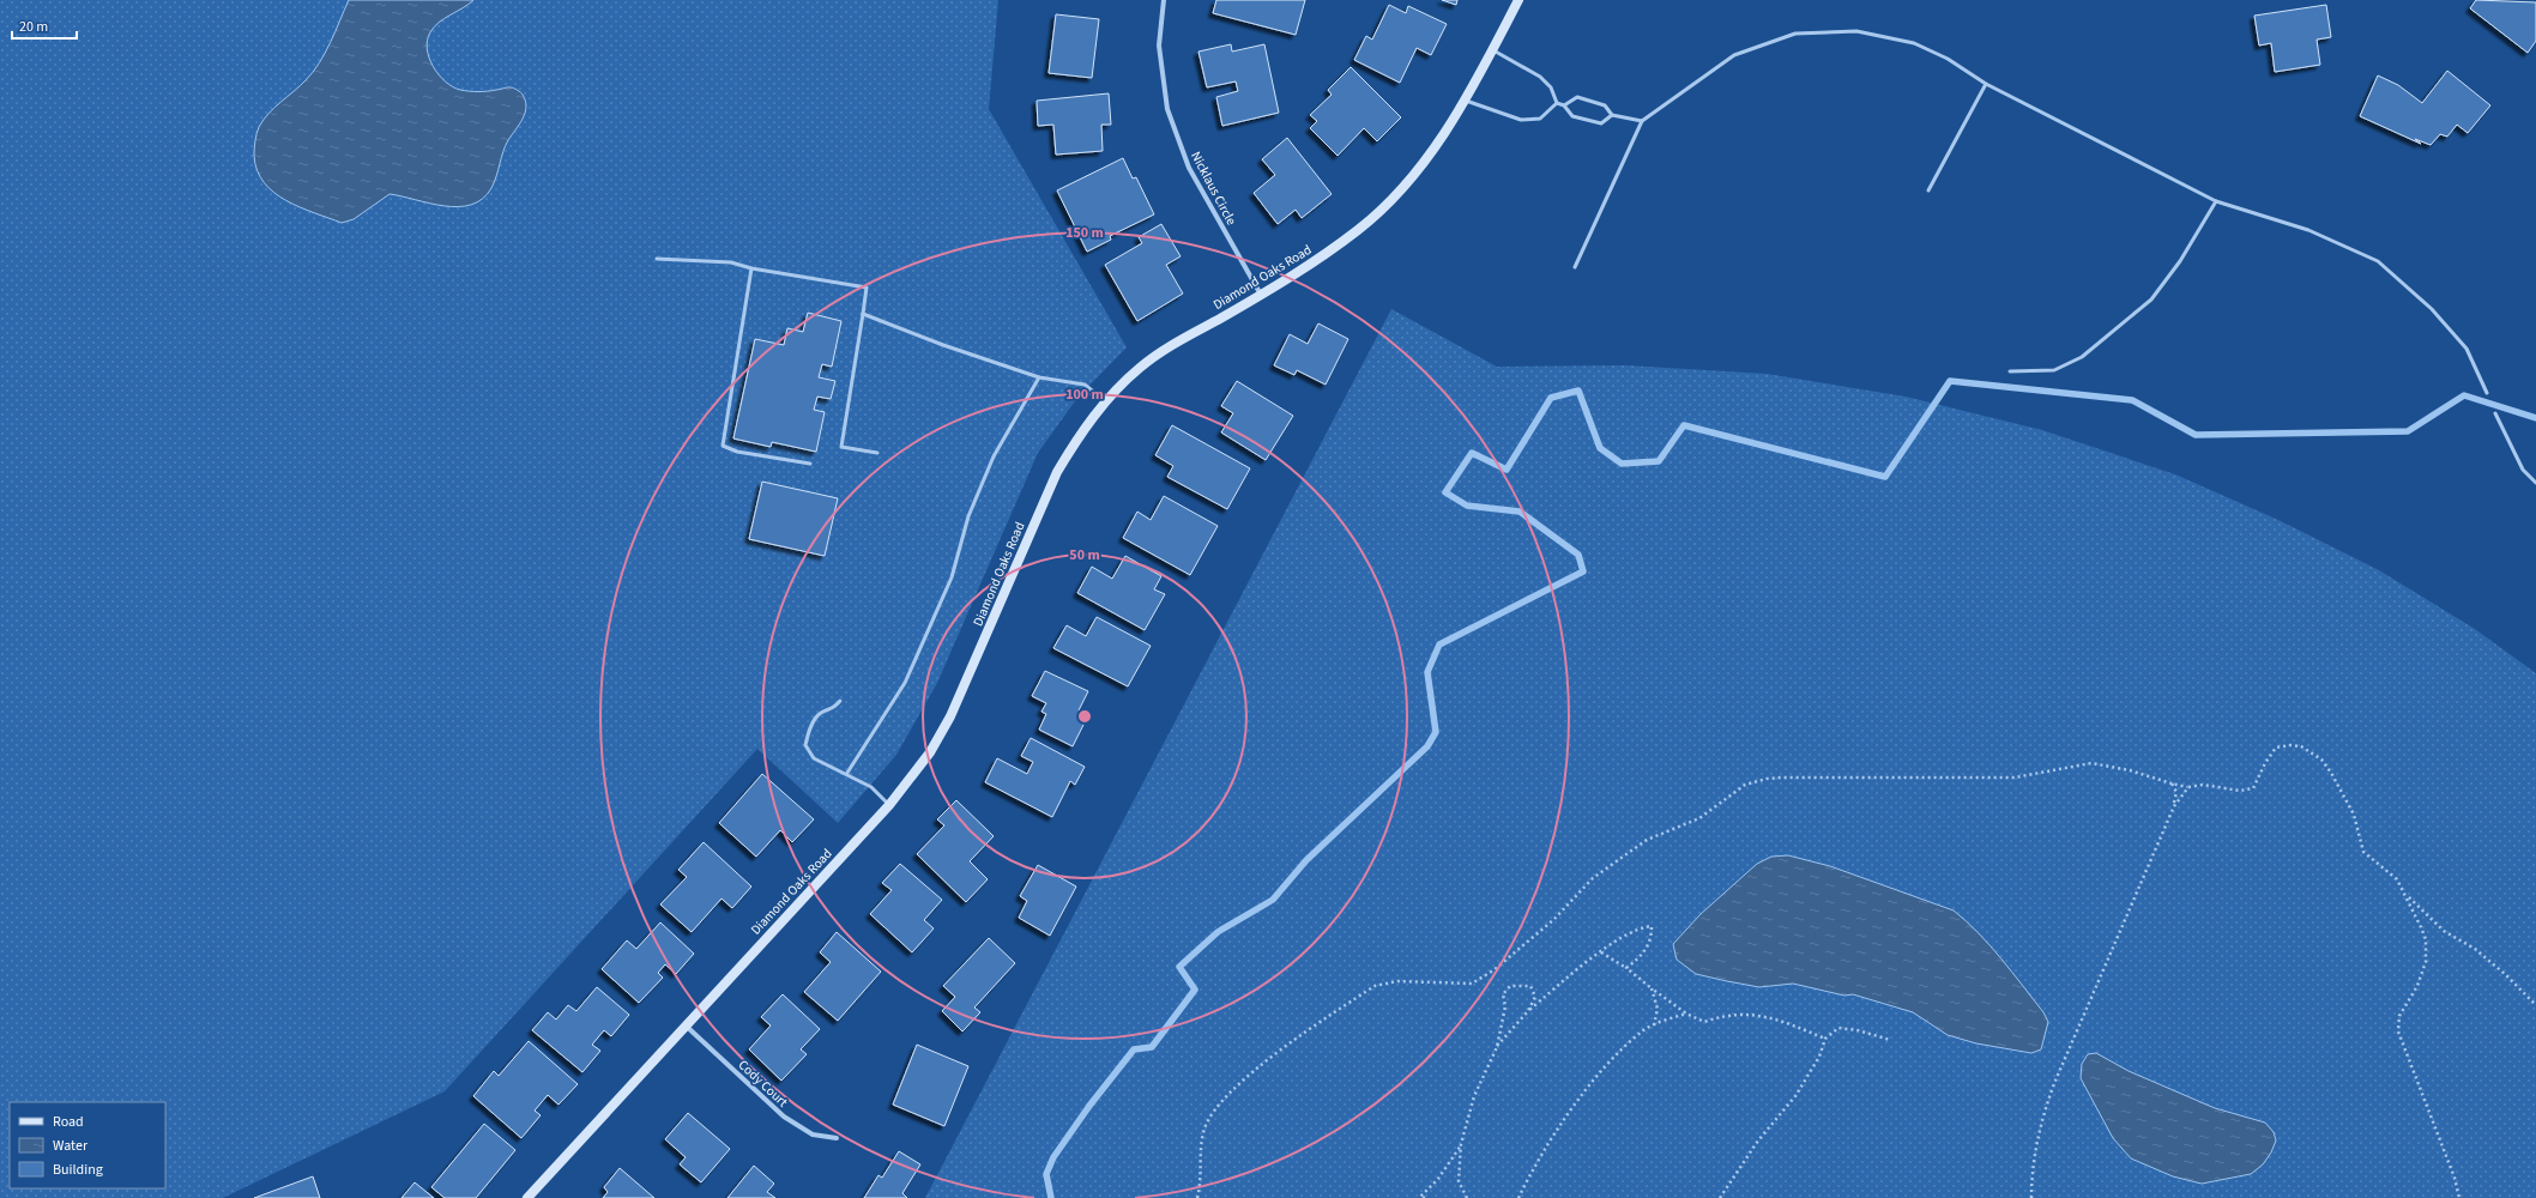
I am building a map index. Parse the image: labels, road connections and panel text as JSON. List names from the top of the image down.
{
  "streets": {
    "street": ["Nicklaus Circle", "Diamond Oaks Road", "Cody Court"]
  },
  "crossings": [
    ["Nicklaus Circle", "Diamond Oaks Road"],
    ["Diamond Oaks Road", "Cody Court"]
  ],
  "legend": ["Road", "Water", "Building"],
  "scale_bar": "20 m",
  "rings": ["150 m", "100 m", "50 m"]
}
